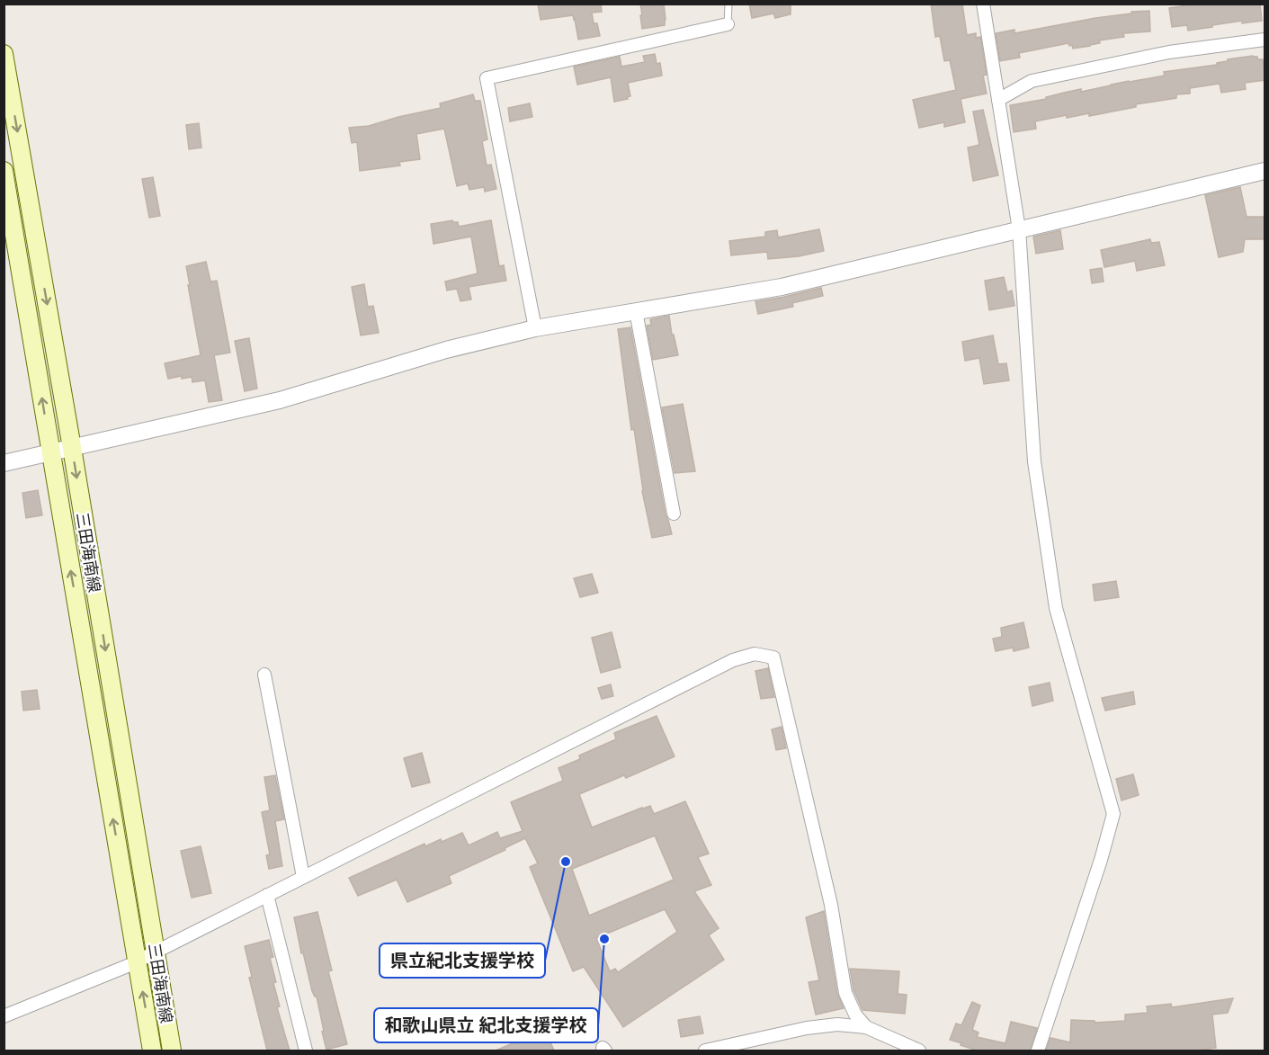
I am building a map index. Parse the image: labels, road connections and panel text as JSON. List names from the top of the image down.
{
  "streets": {
    "main road": ["三田海南線"]
  },
  "places": ["県立紀北支援学校", "和歌山県立 紀北支援学校"]
}
